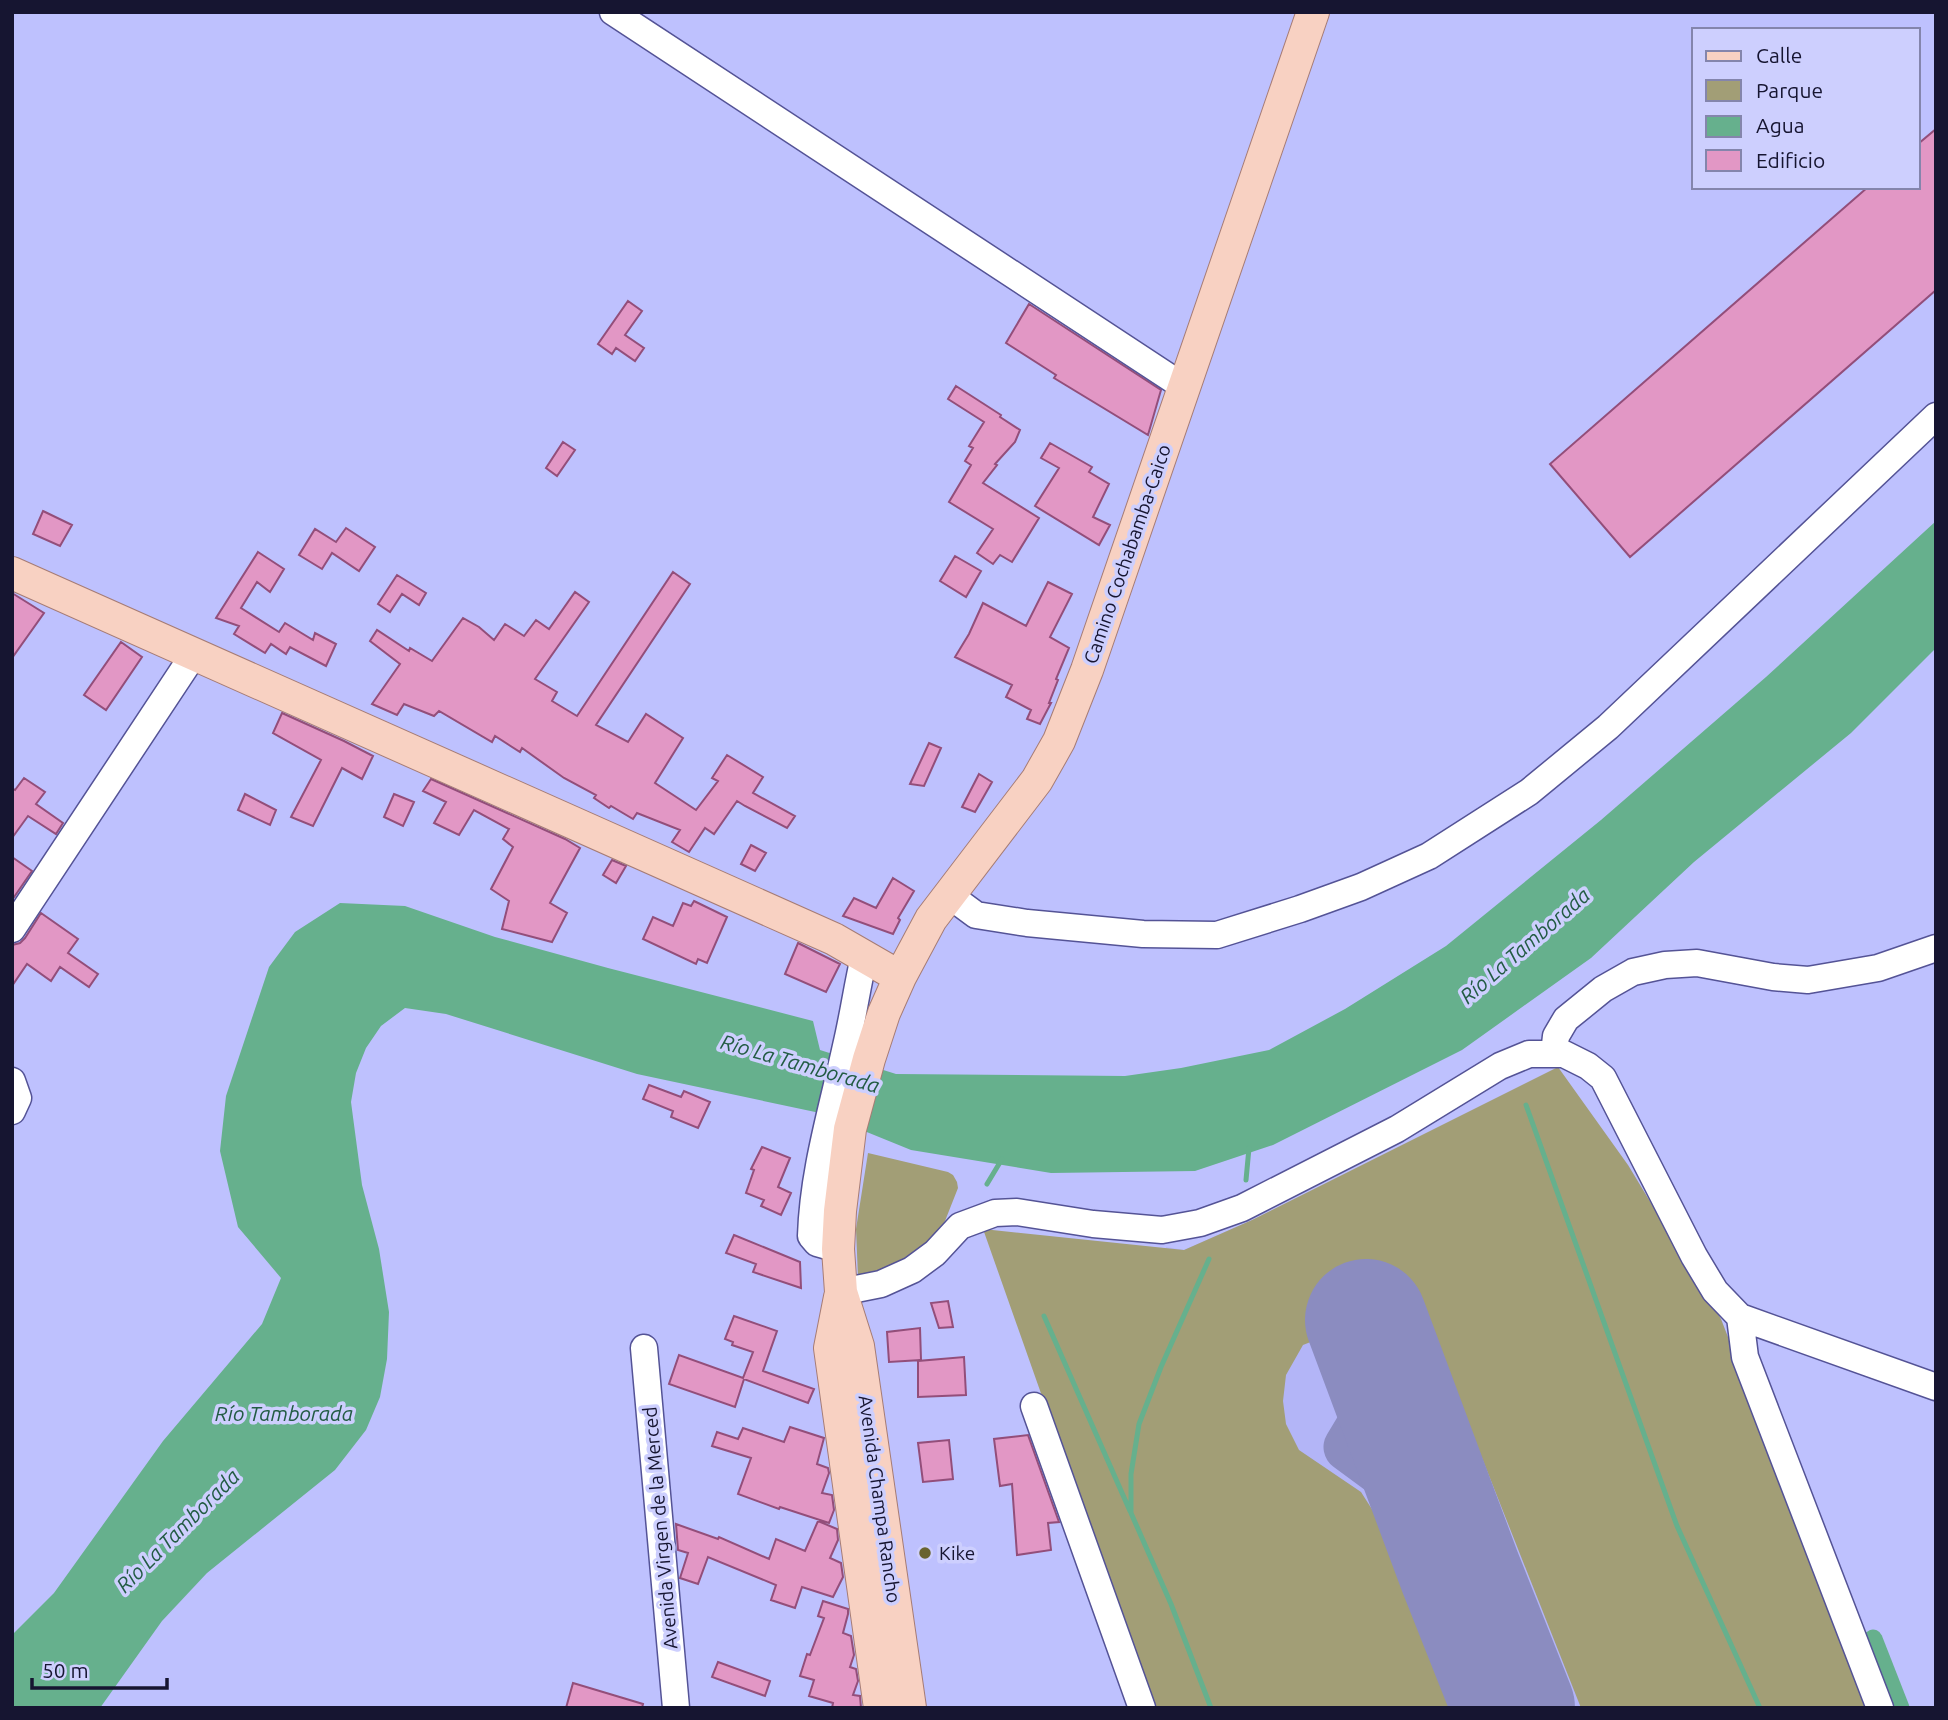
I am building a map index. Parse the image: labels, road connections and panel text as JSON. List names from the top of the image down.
{
  "streets": {
    "main road": ["Camino Cochabamba-Caico", "Avenida Champa Rancho"],
    "street": ["Avenida Virgen de la Merced"]
  },
  "crossings": [
    ["Camino Cochabamba-Caico", "Avenida Champa Rancho"]
  ],
  "water": ["Río La Tamborada", "Río Tamborada"],
  "places": ["Kike"],
  "legend": [
    "Calle",
    "Parque",
    "Agua",
    "Edificio"
  ],
  "scale_bar": "50 m"
}
